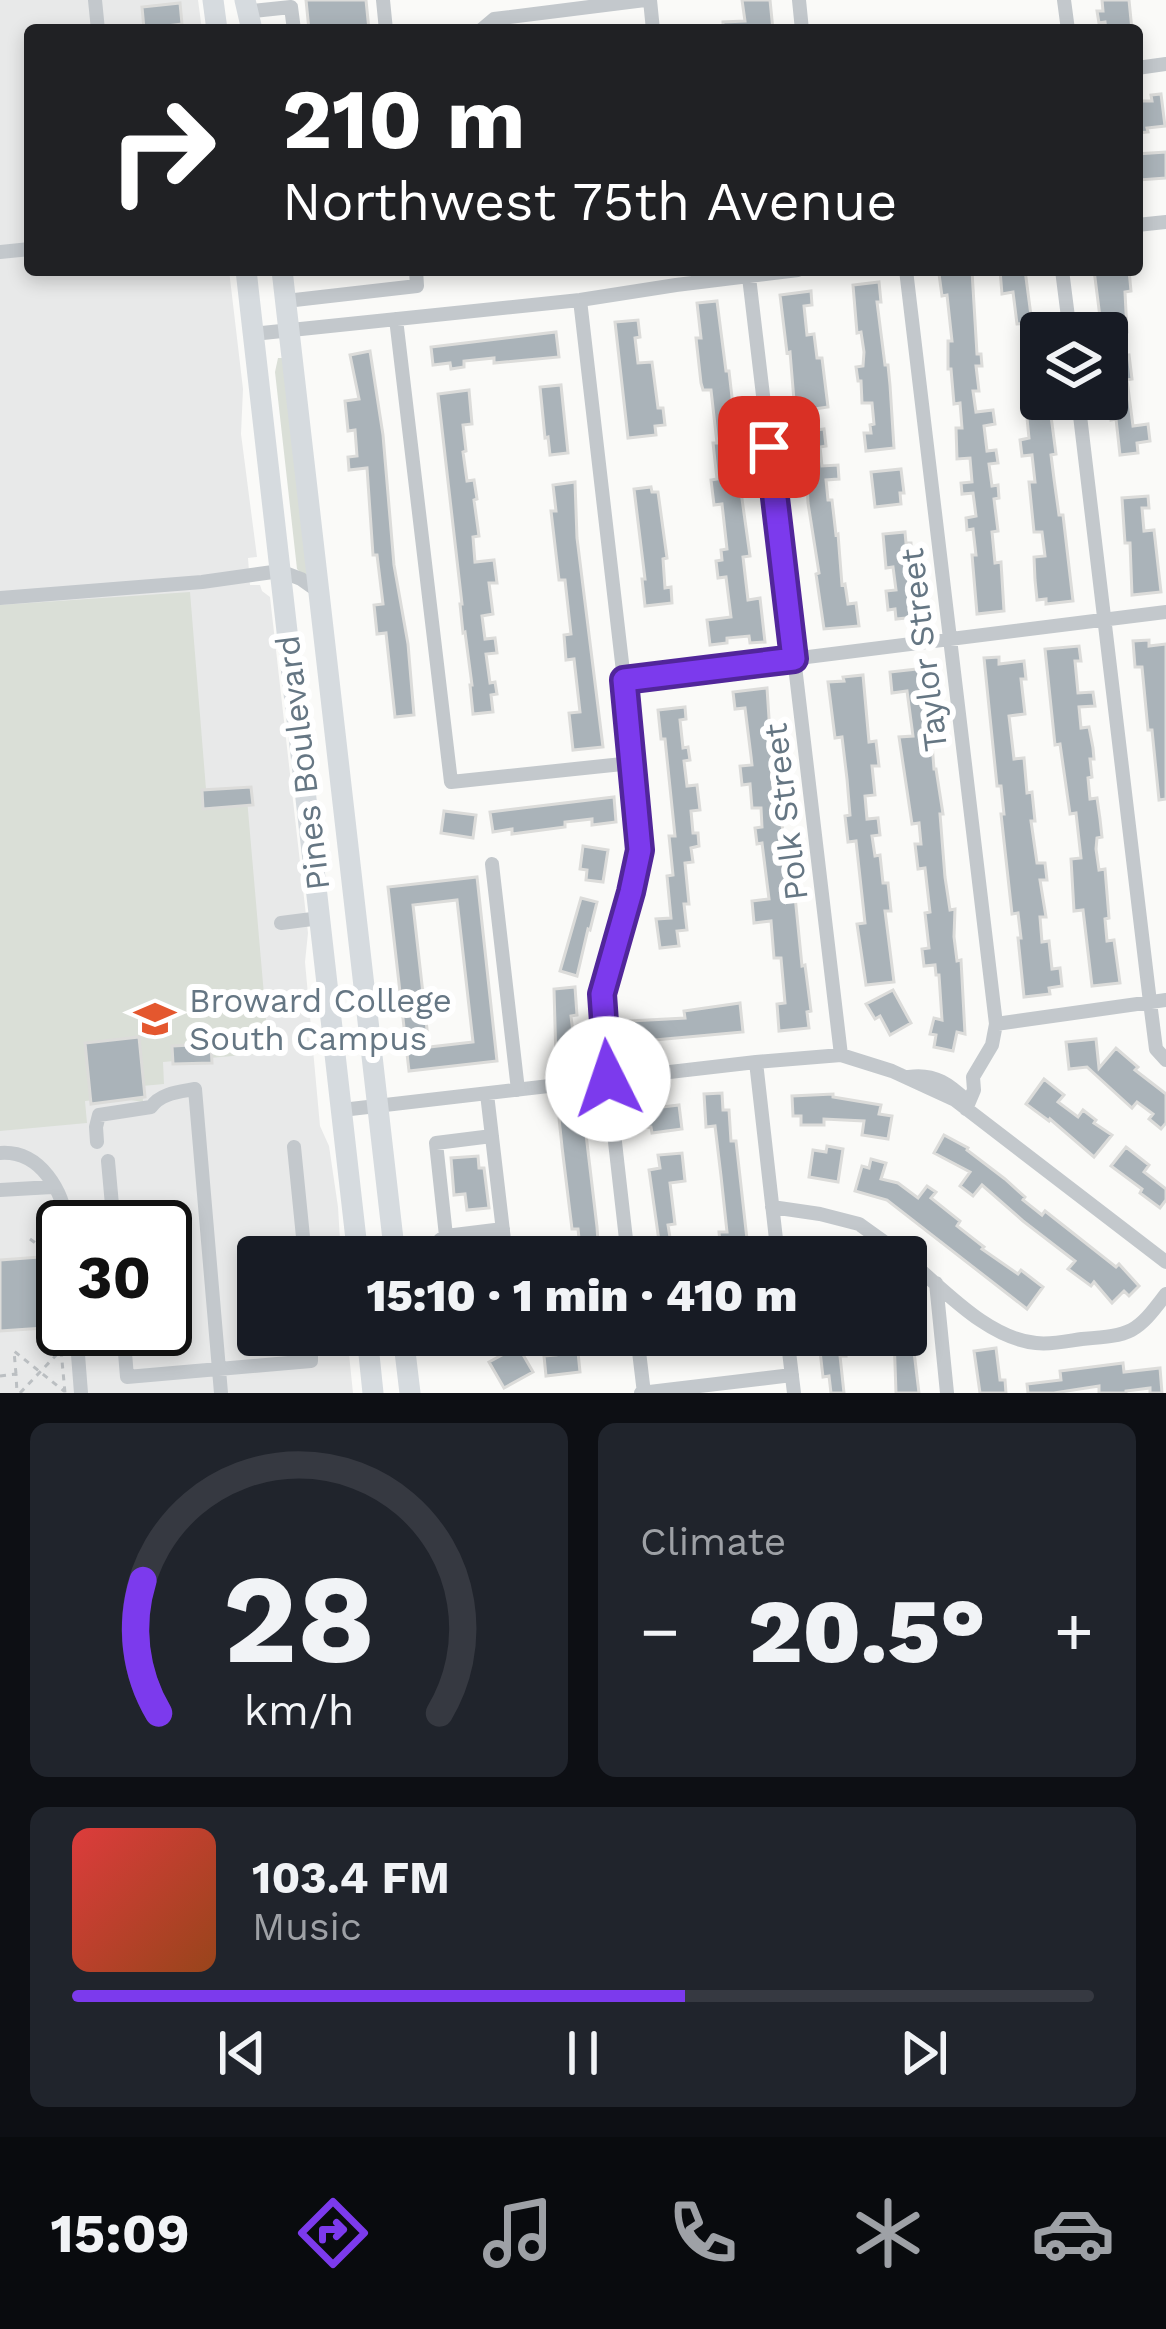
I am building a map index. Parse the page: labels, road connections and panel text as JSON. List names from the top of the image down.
{
  "streets": {
    "highway": ["Pines Boulevard"],
    "street": ["Taylor Street", "Polk Street"]
  },
  "places": {
    "school or university": ["Broward College South Campus"]
  },
  "page": {
    "turn": ["210 m", "Northwest 75th Avenue"],
    "limit": "30",
    "trip": "15:10 · 1 min · 410 m",
    "tile": "Climate",
    "heat": ["−", "20.5°", "+"],
    "song": ["103.4 FM", "Music"],
    "tabs": "15:09",
    "gauge": ["28", "km/h"]
  }
}
